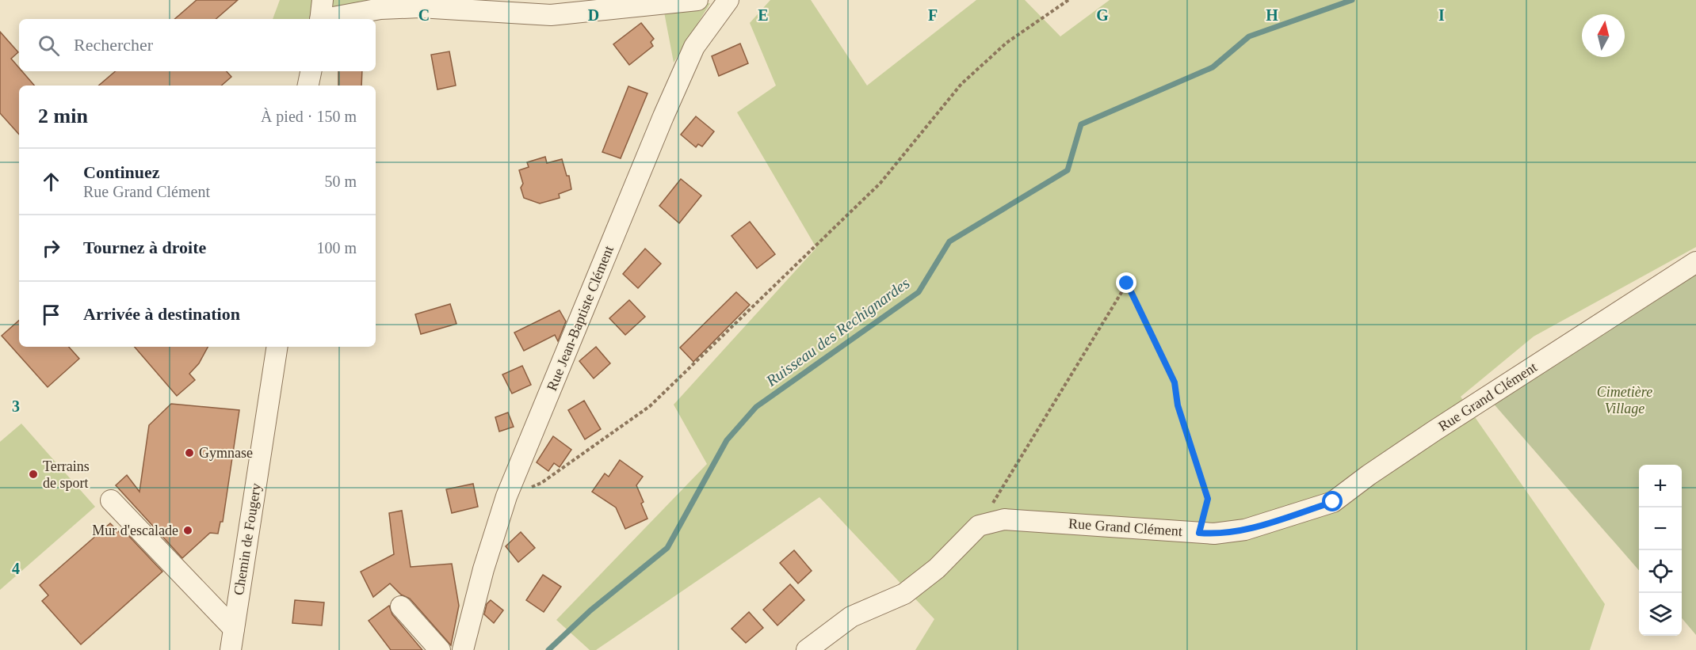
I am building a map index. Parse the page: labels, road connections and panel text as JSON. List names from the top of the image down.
{
  "streets": {
    "street": ["Rue Jean-Baptiste Clément", "Rue Grand Clément", "Chemin de Fougery"]
  },
  "water": ["Ruisseau des Rechignardes"],
  "parks": ["Cimetière Village"],
  "places": ["Gymnase", "Terrains de sport", "Mur d'escalade"],
  "north": "top",
  "page": {
    "search": "Rechercher",
    "heading": ["2 min", "À pied · 150 m"],
    "list": [
      ["Continuez", "Rue Grand Clément", "50 m"],
      ["Tournez à droite", "100 m"],
      "Arrivée à destination"
    ],
    "map_buttons": ["+", "−"]
  },
  "grid": {
    "columns": [
      "C",
      "D",
      "E",
      "F",
      "G",
      "H",
      "I"
    ],
    "rows": ["3", "4"]
  }
}
